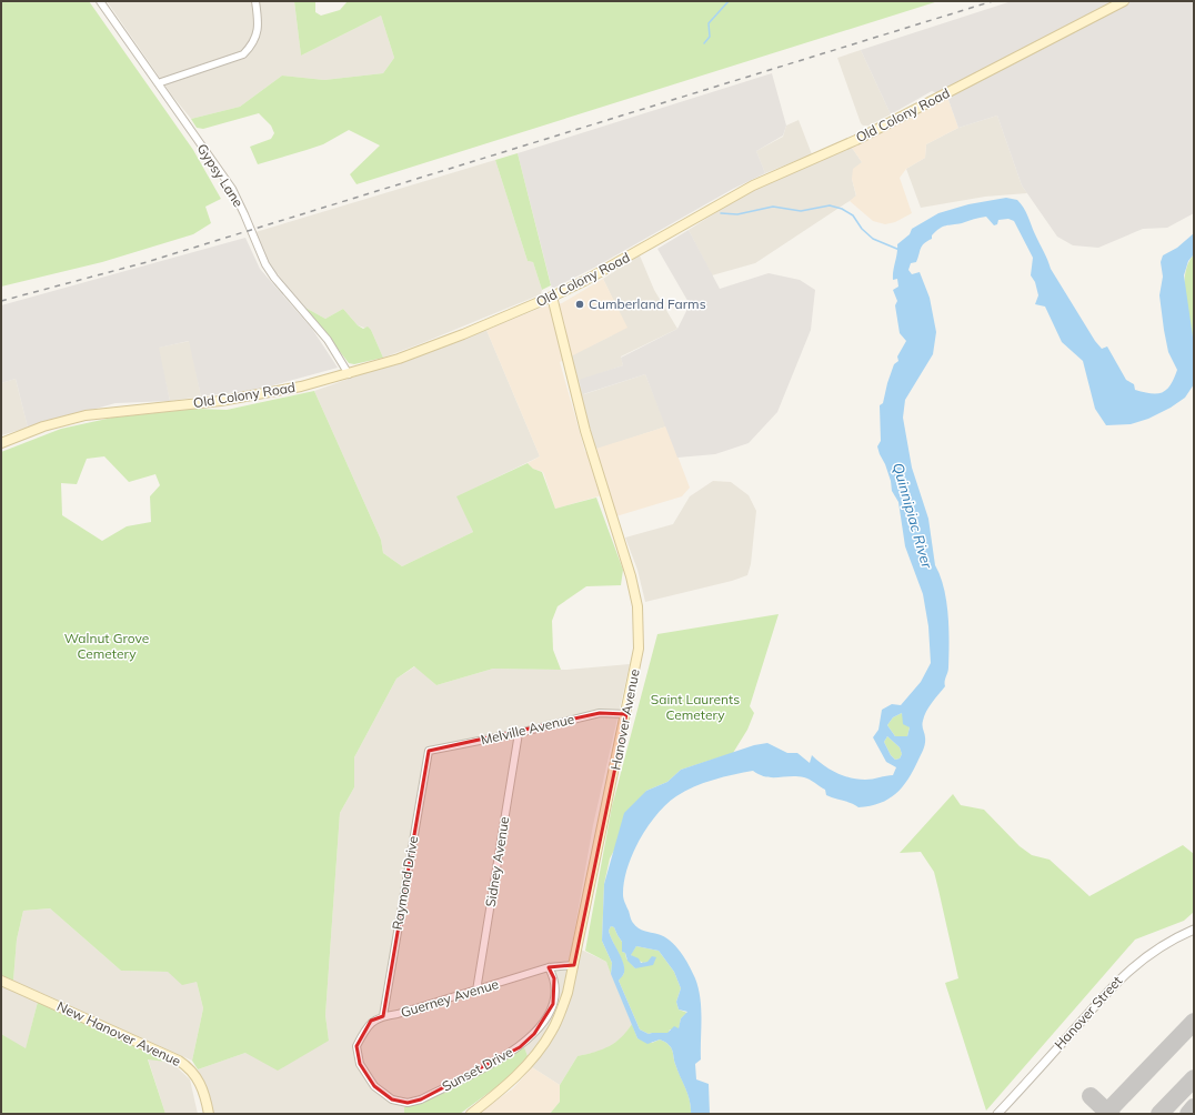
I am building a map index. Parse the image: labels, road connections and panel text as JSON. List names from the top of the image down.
{
  "streets": {
    "main road": ["Old Colony Road", "Hanover Avenue", "New Hanover Avenue"],
    "street": [
      "Gypsy Lane",
      "Melville Avenue",
      "Sidney Avenue",
      "Raymond Drive",
      "Guerney Avenue",
      "Hanover Street",
      "Sunset Drive"
    ]
  },
  "crossings": [
    ["Old Colony Road", "Gypsy Lane"],
    ["Old Colony Road", "Hanover Avenue"],
    ["Hanover Avenue", "Melville Avenue"],
    ["Hanover Avenue", "Guerney Avenue"],
    ["Melville Avenue", "Sidney Avenue"],
    ["Melville Avenue", "Raymond Drive"],
    ["Sidney Avenue", "Guerney Avenue"],
    ["Raymond Drive", "Guerney Avenue"],
    ["Guerney Avenue", "Sunset Drive"]
  ],
  "water": ["Quinnipiac River"],
  "parks": ["Walnut Grove Cemetery", "Saint Laurents Cemetery"],
  "places": ["Cumberland Farms"]
}
